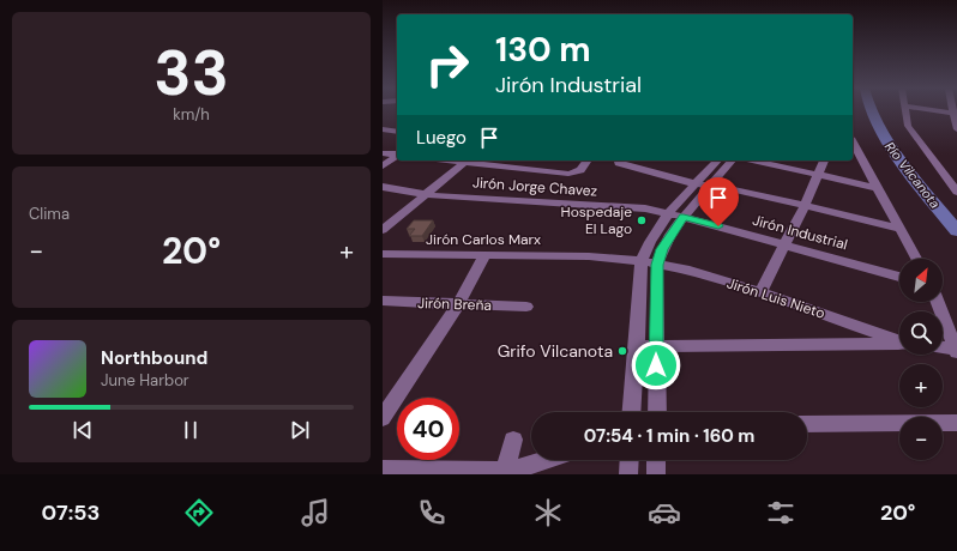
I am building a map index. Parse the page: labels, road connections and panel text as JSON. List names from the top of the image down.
{
  "streets": {
    "street": [
      "Jirón Jorge Chavez",
      "Jirón Industrial",
      "Jirón Carlos Marx",
      "Jirón Luis Nieto",
      "Jirón Breña"
    ]
  },
  "crossings": [
    ["Jirón Jorge Chavez", "Jirón Industrial"],
    ["Jirón Carlos Marx", "Jirón Luis Nieto"]
  ],
  "water": ["Río Vilcanota"],
  "places": ["Hospedaje El Lago", "Grifo Vilcanota"],
  "north": "top right",
  "page": {
    "tile": [
      ["33", "km/h"],
      "Clima"
    ],
    "turn": ["130 m", "Jirón Industrial"],
    "then": "Luego",
    "heat": ["−", "20°", "+"],
    "map_buttons": ["+", "−"],
    "song": ["Northbound", "June Harbor"],
    "limit": "40",
    "trip": "07:54 · 1 min · 160 m",
    "tabs": ["07:53", "20°"]
  }
}
